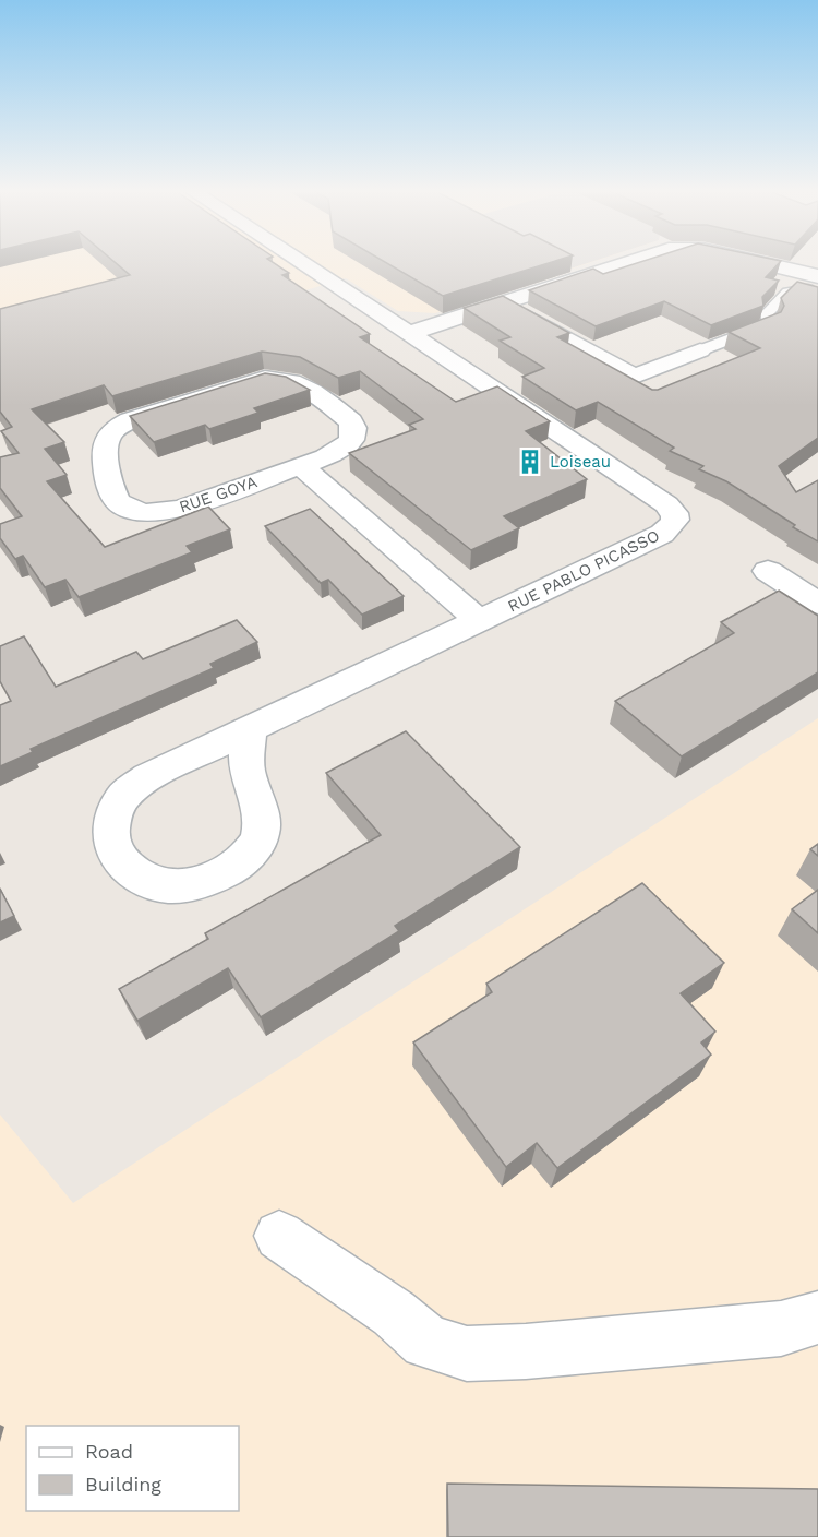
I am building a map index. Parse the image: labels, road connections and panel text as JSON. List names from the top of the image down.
{
  "streets": {
    "street": ["RUE GOYA", "RUE PABLO PICASSO"]
  },
  "places": {
    "building": ["Loiseau"]
  },
  "legend": ["Road", "Building"]
}
